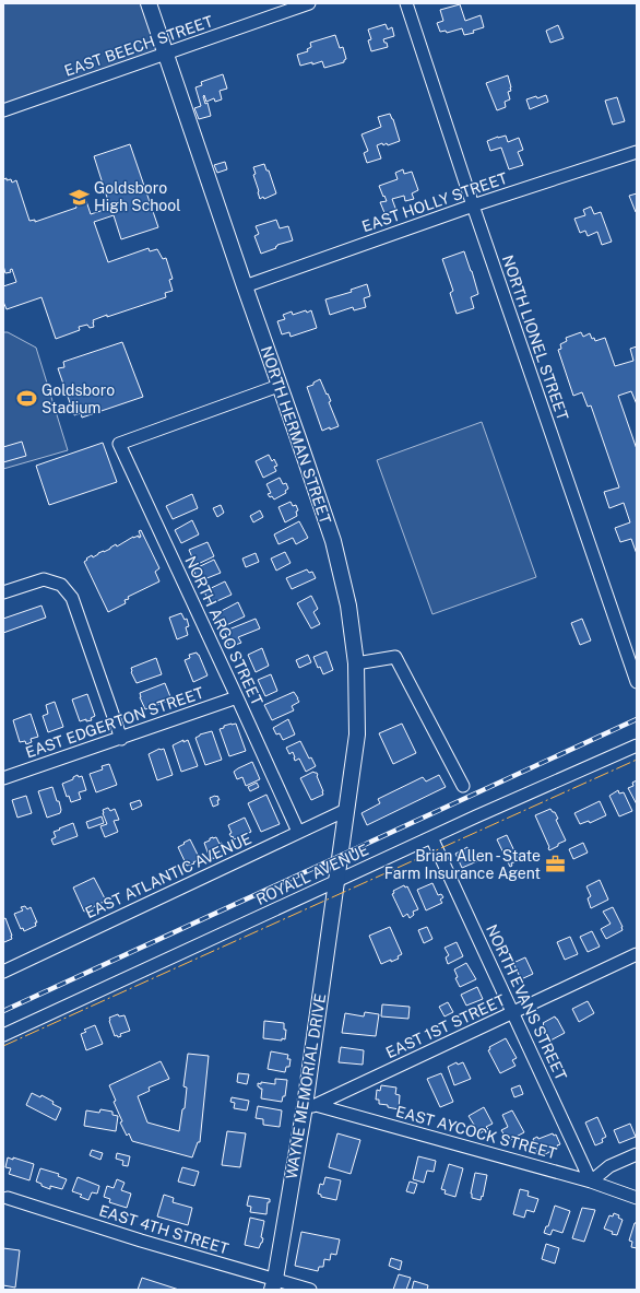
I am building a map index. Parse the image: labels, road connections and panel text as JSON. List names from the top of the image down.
{
  "streets": {
    "main road": ["NORTH HERMAN STREET", "WAYNE MEMORIAL DRIVE"],
    "street": [
      "EAST BEECH STREET",
      "EAST HOLLY STREET",
      "NORTH LIONEL STREET",
      "NORTH ARGO STREET",
      "EAST EDGERTON STREET",
      "ROYALL AVENUE",
      "EAST ATLANTIC AVENUE",
      "NORTH EVANS STREET",
      "EAST 1ST STREET",
      "EAST AYCOCK STREET",
      "EAST 4TH STREET"
    ]
  },
  "crossings": [
    ["EAST BEECH STREET", "NORTH HERMAN STREET"],
    ["EAST HOLLY STREET", "NORTH LIONEL STREET"],
    ["EAST HOLLY STREET", "NORTH HERMAN STREET"],
    ["NORTH HERMAN STREET", "NORTH ARGO STREET"],
    ["NORTH HERMAN STREET", "ROYALL AVENUE"],
    ["NORTH HERMAN STREET", "EAST ATLANTIC AVENUE"],
    ["NORTH HERMAN STREET", "WAYNE MEMORIAL DRIVE"],
    ["NORTH ARGO STREET", "EAST EDGERTON STREET"],
    ["NORTH ARGO STREET", "EAST ATLANTIC AVENUE"],
    ["ROYALL AVENUE", "NORTH EVANS STREET"],
    ["ROYALL AVENUE", "WAYNE MEMORIAL DRIVE"],
    ["NORTH EVANS STREET", "EAST 1ST STREET"],
    ["NORTH EVANS STREET", "EAST AYCOCK STREET"],
    ["EAST 1ST STREET", "WAYNE MEMORIAL DRIVE"],
    ["EAST 1ST STREET", "EAST AYCOCK STREET"],
    ["WAYNE MEMORIAL DRIVE", "EAST AYCOCK STREET"],
    ["WAYNE MEMORIAL DRIVE", "EAST 4TH STREET"]
  ],
  "places": {
    "school or university": ["Goldsboro High School"],
    "sports": ["Goldsboro Stadium"],
    "office": ["Brian Allen - State Farm Insurance Agent"]
  }
}
